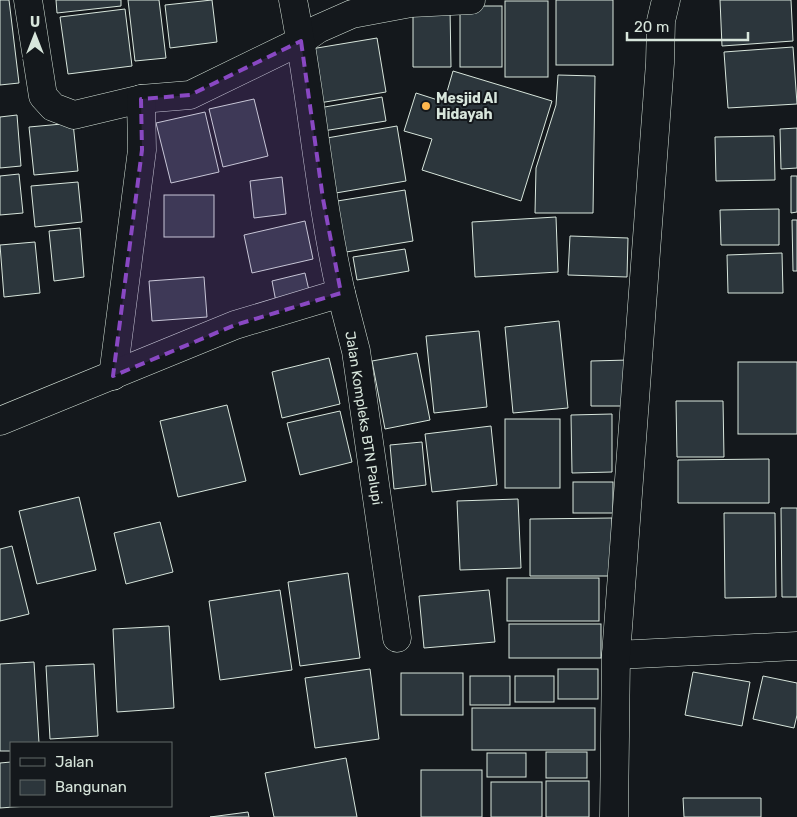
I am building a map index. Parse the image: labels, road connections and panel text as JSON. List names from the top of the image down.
{
  "streets": {
    "street": ["Jalan Kompleks BTN Palupi"]
  },
  "places": ["Mesjid Al Hidayah"],
  "legend": ["Jalan", "Bangunan"],
  "scale_bar": "20 m",
  "north": "top"
}
